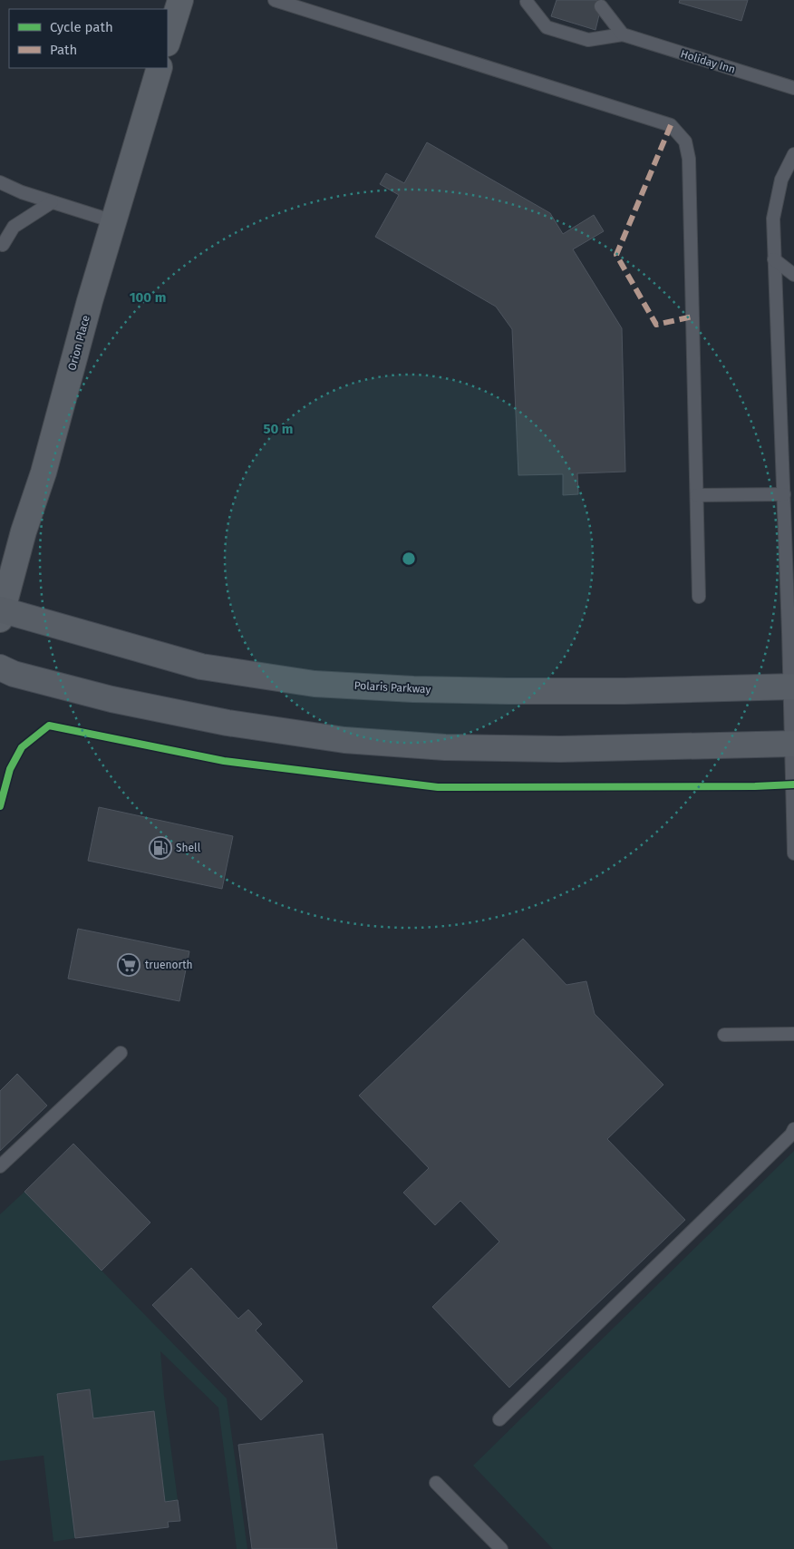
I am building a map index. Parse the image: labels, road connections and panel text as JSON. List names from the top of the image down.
{
  "streets": {
    "main road": ["Orion Place", "Polaris Parkway"],
    "lane": ["Holiday Inn"]
  },
  "crossings": [
    ["Orion Place", "Polaris Parkway"]
  ],
  "places": {
    "fuel station": ["Shell"],
    "supermarket": ["truenorth"]
  },
  "legend": ["Cycle path", "Path"],
  "rings": ["100 m", "50 m"]
}
